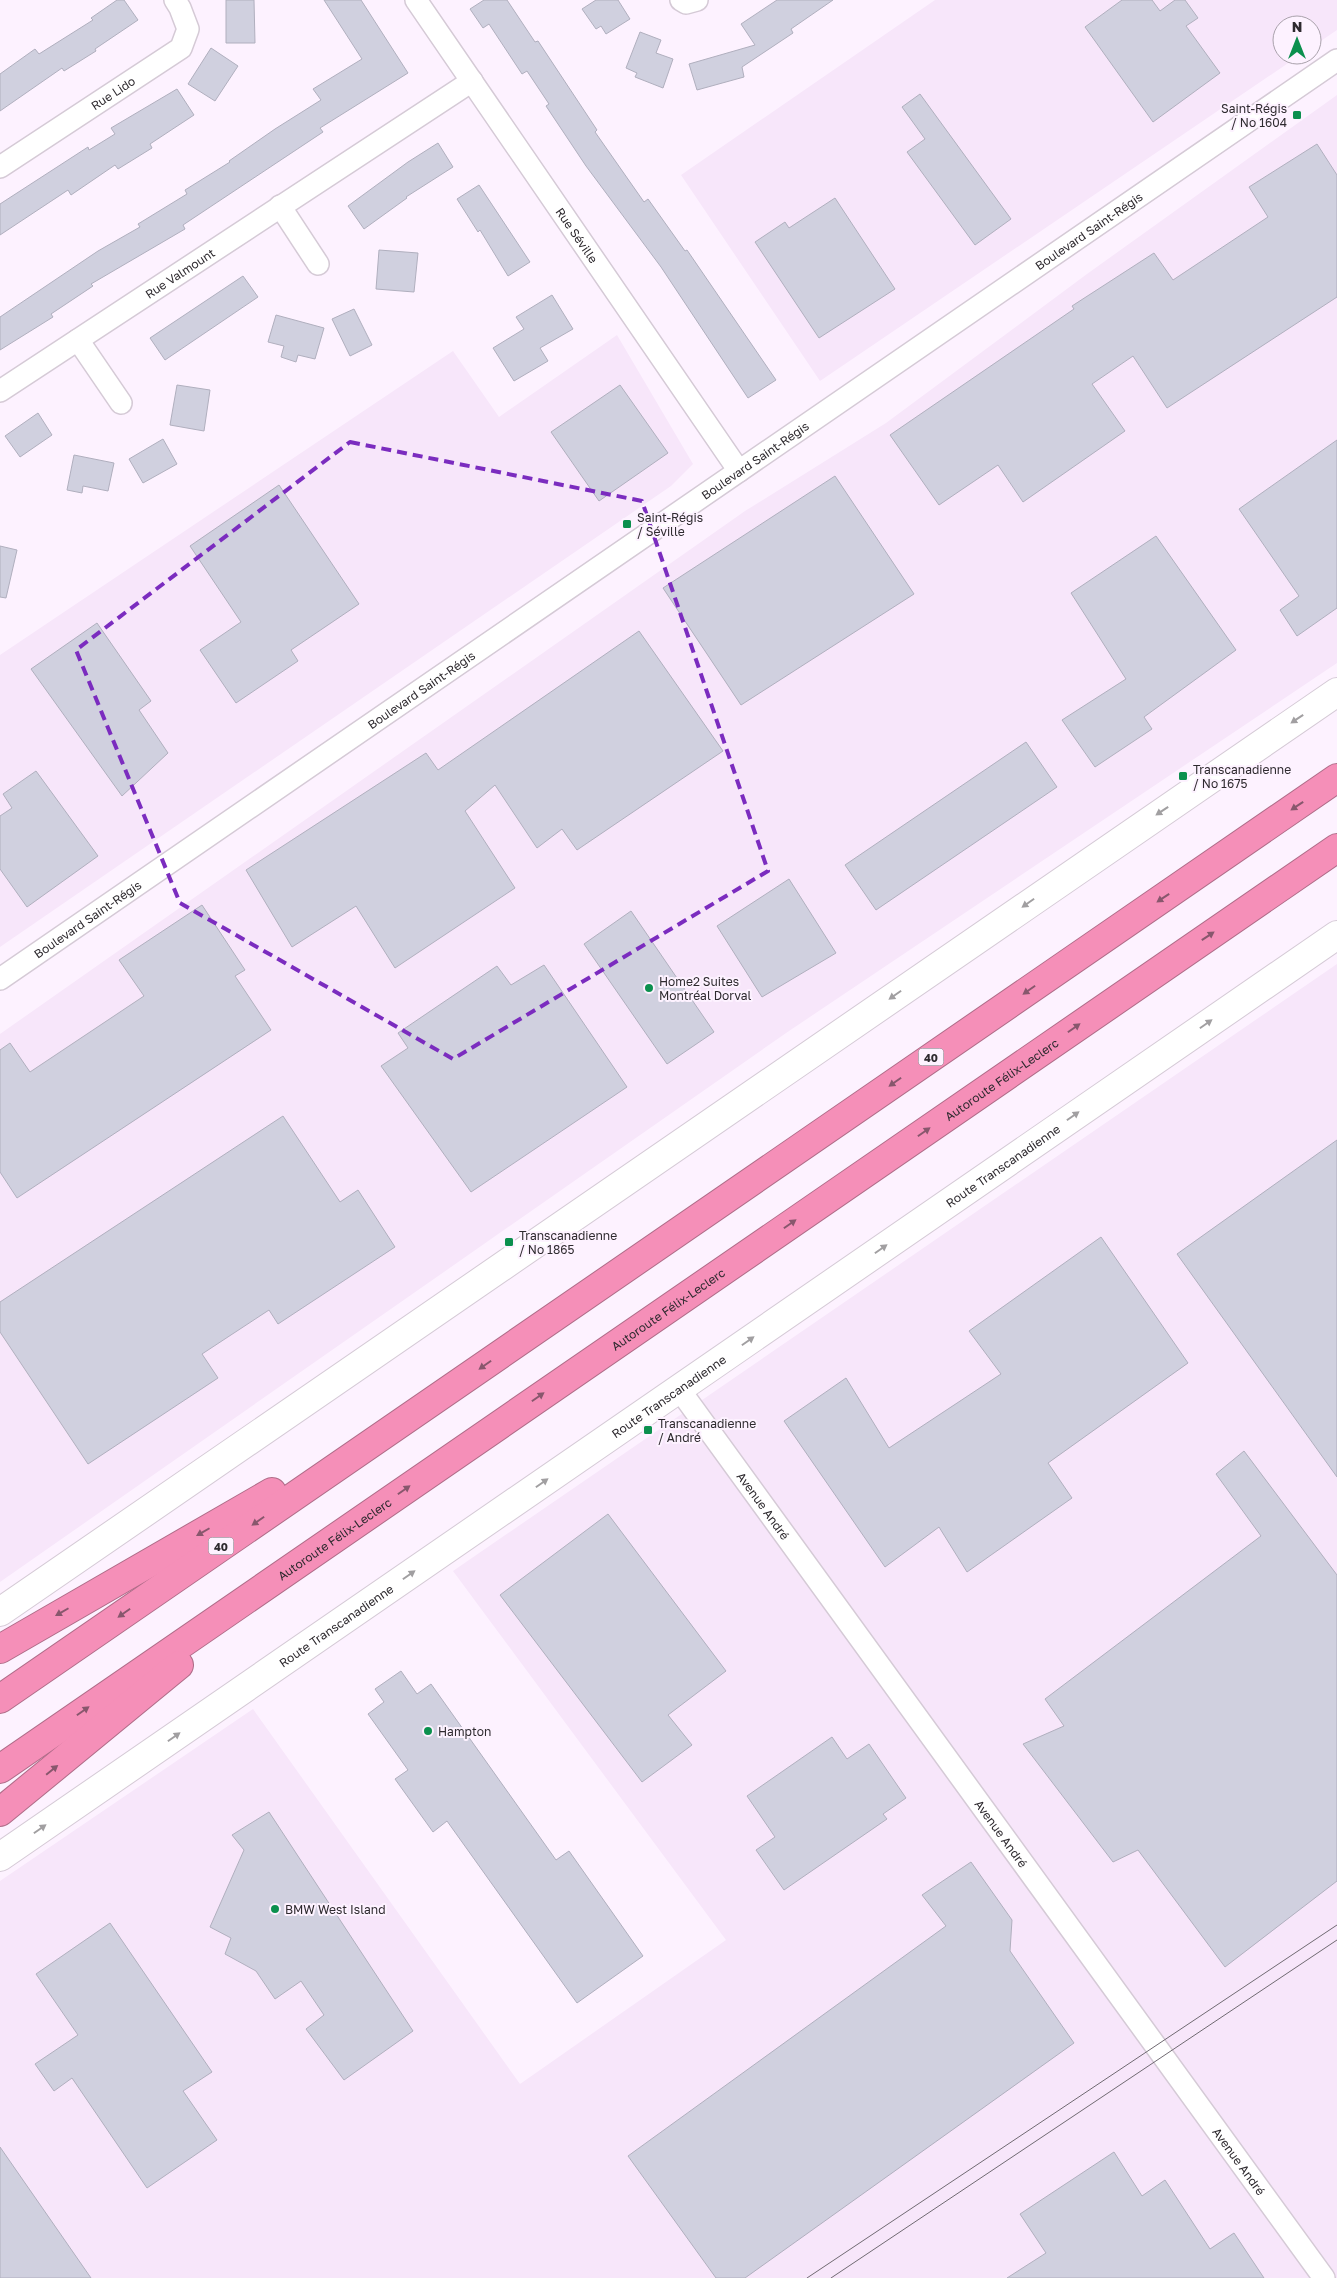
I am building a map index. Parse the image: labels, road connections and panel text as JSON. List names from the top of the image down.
{
  "streets": {
    "highway": ["40", "Autoroute Félix-Leclerc"],
    "main road": ["Route Transcanadienne"],
    "street": [
      "Rue Lido",
      "Boulevard Saint-Régis",
      "Rue Séville",
      "Rue Valmount",
      "Avenue André"
    ]
  },
  "crossings": [
    ["Boulevard Saint-Régis", "Rue Séville"],
    ["Rue Séville", "Rue Valmount"],
    ["Route Transcanadienne", "Avenue André"]
  ],
  "places": {
    "transit": [
      "Saint-Régis / No 1604",
      "Saint-Régis / Séville",
      "Transcanadienne / No 1675",
      "Transcanadienne / No 1865",
      "Transcanadienne / André"
    ],
    "other": ["Home2 Suites Montréal Dorval", "Hampton", "BMW West Island"]
  },
  "north": "top"
}
